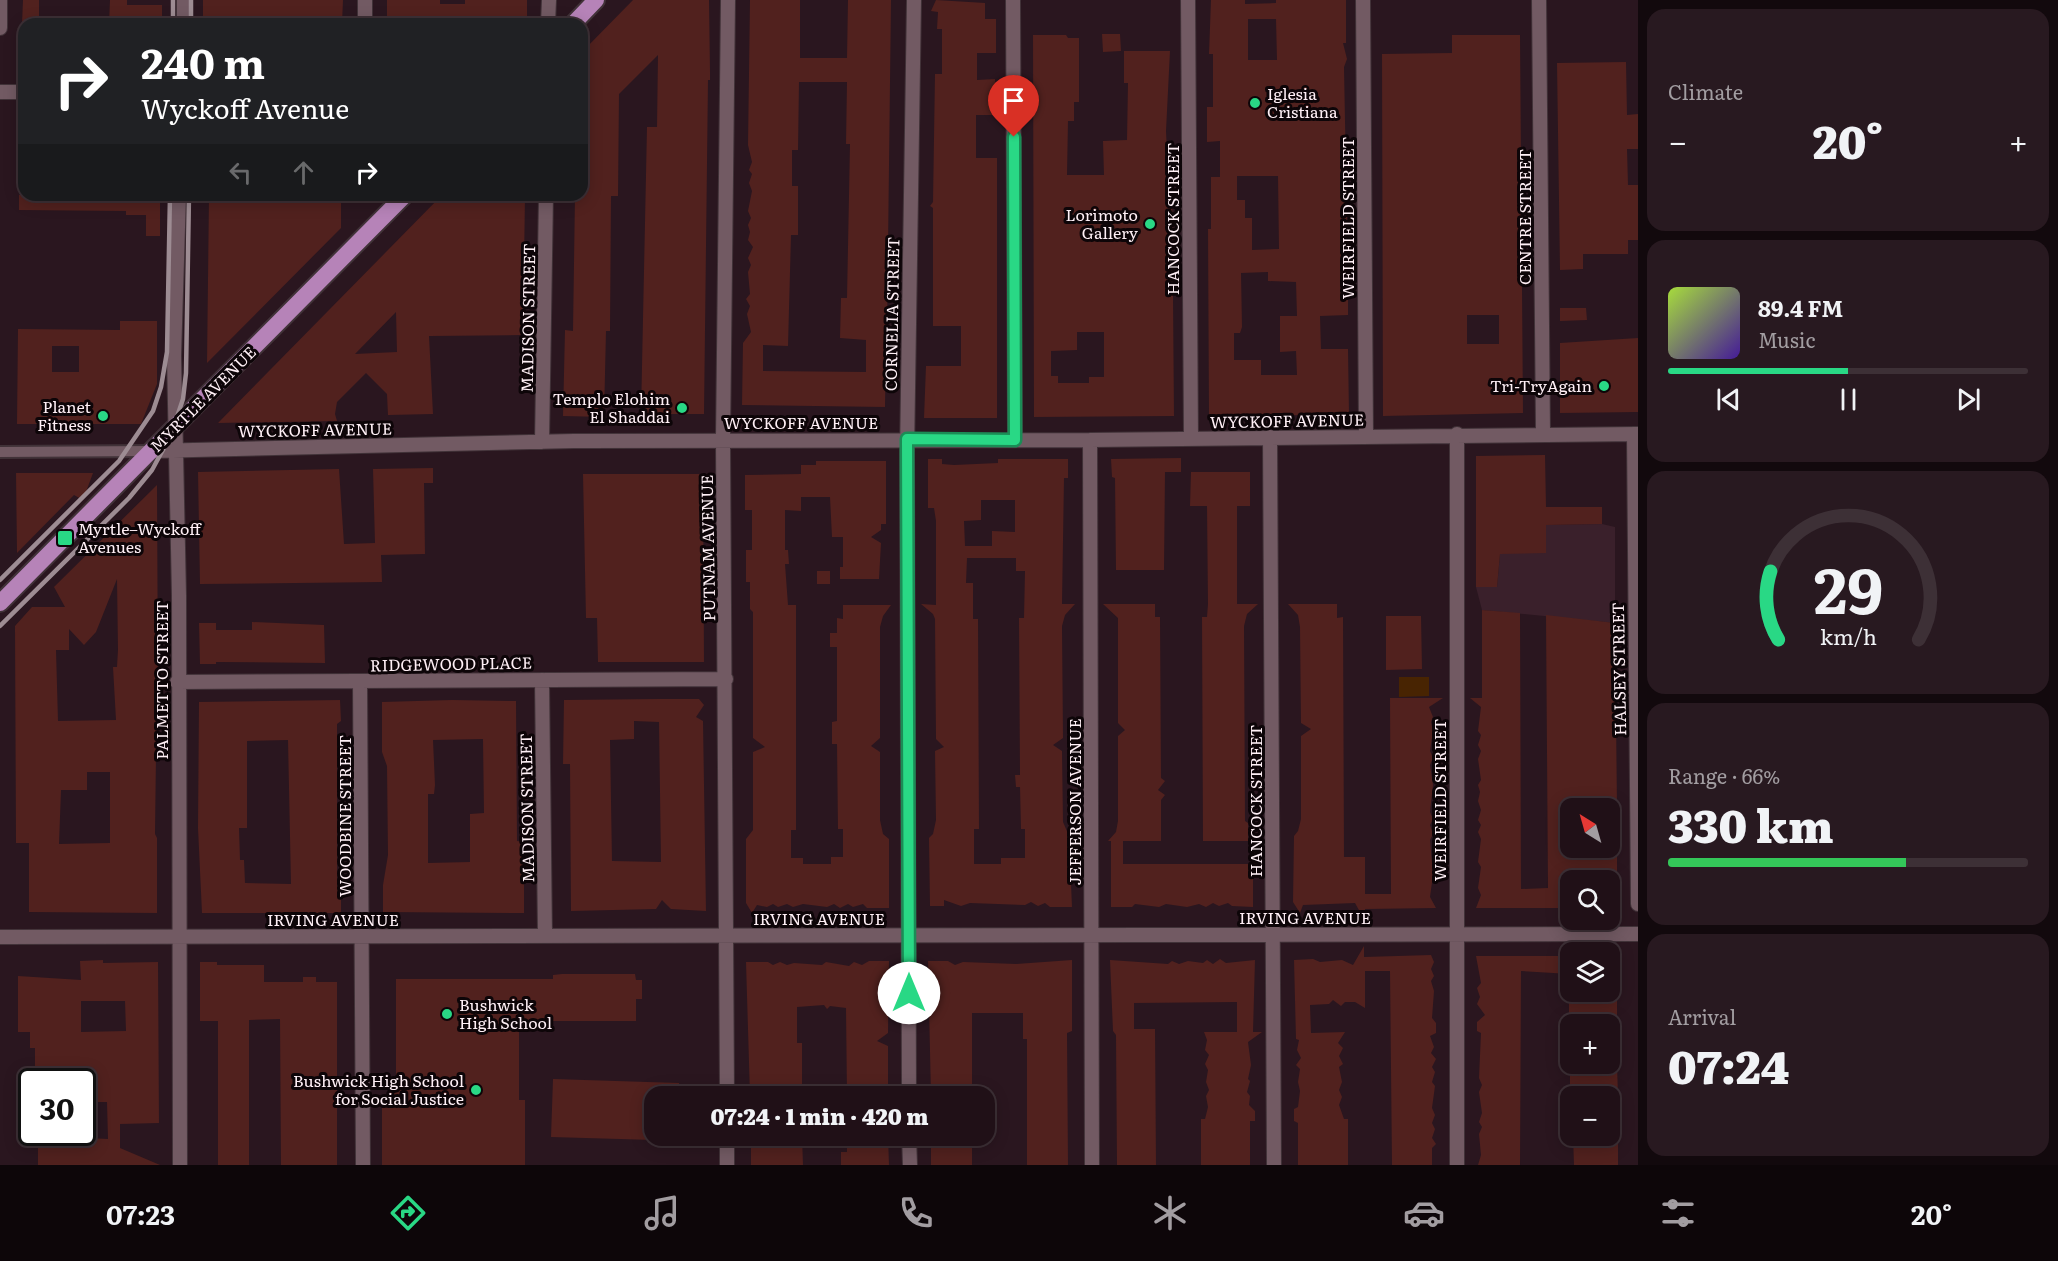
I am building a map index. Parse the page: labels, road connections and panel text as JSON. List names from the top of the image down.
{
  "streets": {
    "main road": ["MYRTLE AVENUE"],
    "street": [
      "CENTRE STREET",
      "WEIRFIELD STREET",
      "HANCOCK STREET",
      "CORNELIA STREET",
      "MADISON STREET",
      "WYCKOFF AVENUE",
      "PUTNAM AVENUE",
      "RIDGEWOOD PLACE",
      "HALSEY STREET",
      "PALMETTO STREET",
      "JEFFERSON AVENUE",
      "WOODBINE STREET",
      "IRVING AVENUE"
    ]
  },
  "crossings": [
    ["CENTRE STREET", "WYCKOFF AVENUE"],
    ["WEIRFIELD STREET", "WYCKOFF AVENUE"],
    ["WEIRFIELD STREET", "IRVING AVENUE"],
    ["HANCOCK STREET", "WYCKOFF AVENUE"],
    ["HANCOCK STREET", "IRVING AVENUE"],
    ["CORNELIA STREET", "WYCKOFF AVENUE"],
    ["CORNELIA STREET", "IRVING AVENUE"],
    ["MADISON STREET", "WYCKOFF AVENUE"],
    ["MADISON STREET", "RIDGEWOOD PLACE"],
    ["MADISON STREET", "IRVING AVENUE"],
    ["MYRTLE AVENUE", "WYCKOFF AVENUE"],
    ["MYRTLE AVENUE", "PALMETTO STREET"],
    ["WYCKOFF AVENUE", "PUTNAM AVENUE"],
    ["WYCKOFF AVENUE", "HALSEY STREET"],
    ["WYCKOFF AVENUE", "PALMETTO STREET"],
    ["WYCKOFF AVENUE", "JEFFERSON AVENUE"],
    ["PUTNAM AVENUE", "RIDGEWOOD PLACE"],
    ["PUTNAM AVENUE", "IRVING AVENUE"],
    ["RIDGEWOOD PLACE", "PALMETTO STREET"],
    ["RIDGEWOOD PLACE", "WOODBINE STREET"],
    ["PALMETTO STREET", "IRVING AVENUE"],
    ["JEFFERSON AVENUE", "IRVING AVENUE"],
    ["WOODBINE STREET", "IRVING AVENUE"]
  ],
  "places": {
    "other": [
      "Iglesia Cristiana",
      "Lorimoto Gallery",
      "Tri-TryAgain",
      "Templo Elohim El Shaddai",
      "Planet Fitness",
      "Bushwick High School",
      "Bushwick High School for Social Justice"
    ],
    "transit": ["Myrtle–Wyckoff Avenues"]
  },
  "north": "top left",
  "page": {
    "tile": [
      "Climate",
      ["Range · 66%", "330 km"],
      ["Arrival", "07:24"]
    ],
    "turn": ["240 m", "Wyckoff Avenue"],
    "heat": ["−", "20°", "+"],
    "song": ["89.4 FM", "Music"],
    "map_buttons": ["+", "−"],
    "limit": "30",
    "trip": "07:24 · 1 min · 420 m",
    "tabs": ["07:23", "20°"],
    "gauge": ["29", "km/h"]
  }
}
